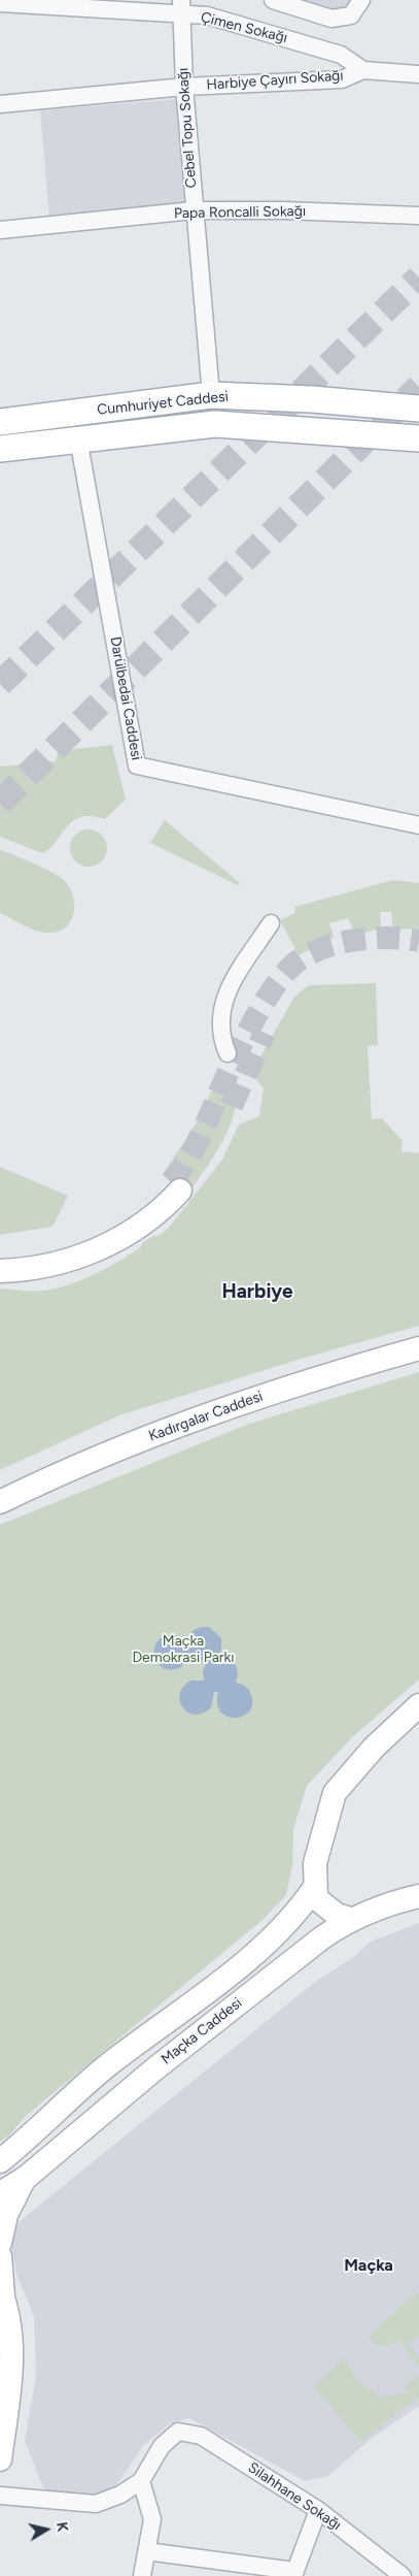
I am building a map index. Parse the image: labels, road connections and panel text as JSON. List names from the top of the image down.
{
  "streets": {
    "main road": ["Cumhuriyet Caddesi", "Kadırgalar Caddesi", "Maçka Caddesi"],
    "street": [
      "Çimen Sokağı",
      "Harbiye Çayırı Sokağı",
      "Cebel Topu Sokağı",
      "Papa Roncalli Sokağı",
      "Darülbedai Caddesi",
      "Silahhane Sokağı"
    ]
  },
  "crossings": [
    ["Çimen Sokağı", "Harbiye Çayırı Sokağı"],
    ["Çimen Sokağı", "Cebel Topu Sokağı"],
    ["Harbiye Çayırı Sokağı", "Cebel Topu Sokağı"],
    ["Cebel Topu Sokağı", "Papa Roncalli Sokağı"],
    ["Cebel Topu Sokağı", "Cumhuriyet Caddesi"],
    ["Cumhuriyet Caddesi", "Darülbedai Caddesi"]
  ],
  "districts": ["Harbiye", "Maçka"],
  "parks": ["Maçka Demokrasi Parkı"],
  "north": "right"
}
